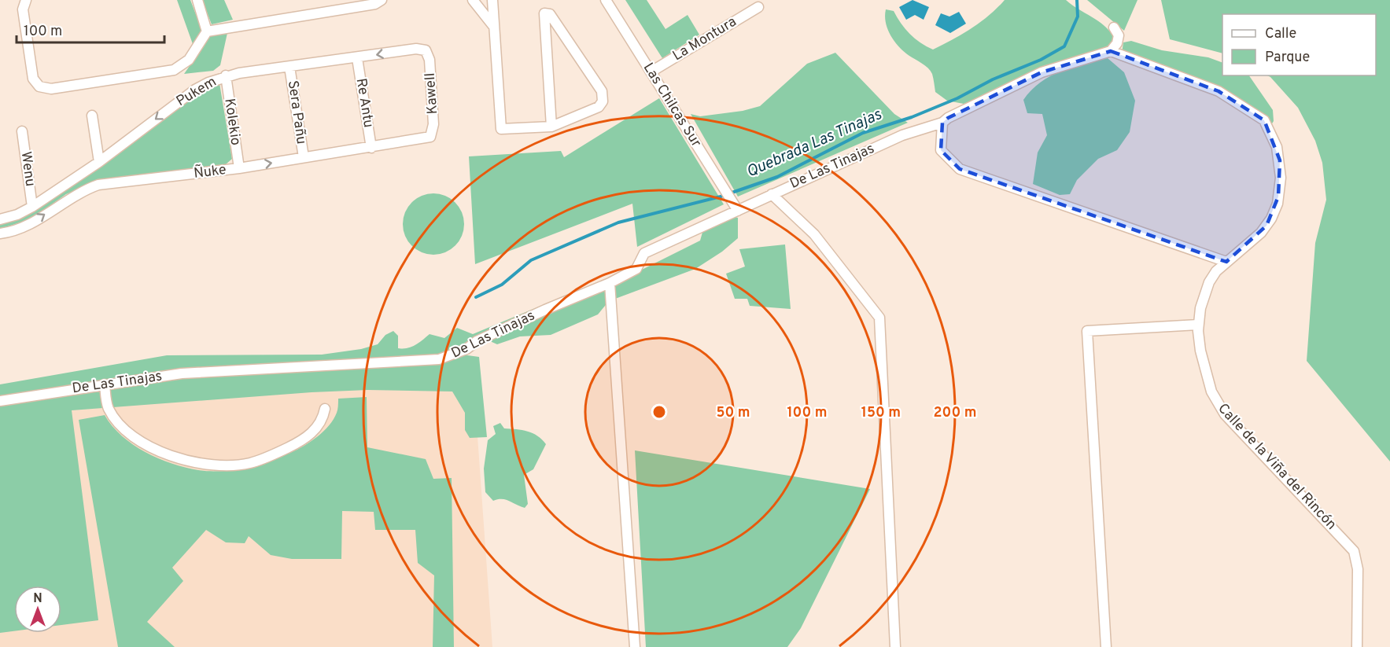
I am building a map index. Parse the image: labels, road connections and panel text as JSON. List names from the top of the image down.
{
  "streets": {
    "street": [
      "La Montura",
      "Pukem",
      "Kawell",
      "Re Antu",
      "Las Chilcas Sur",
      "Sera Pañu",
      "Kolekio",
      "De Las Tinajas",
      "Wenu",
      "Ñuke",
      "Calle de la Viña del Rincón"
    ]
  },
  "crossings": [
    ["La Montura", "Las Chilcas Sur"],
    ["Pukem", "Kawell"],
    ["Pukem", "Re Antu"],
    ["Pukem", "Sera Pañu"],
    ["Pukem", "Kolekio"],
    ["Pukem", "Wenu"],
    ["Kawell", "Ñuke"],
    ["Re Antu", "Ñuke"],
    ["Las Chilcas Sur", "De Las Tinajas"],
    ["Sera Pañu", "Ñuke"],
    ["Kolekio", "Ñuke"],
    ["De Las Tinajas", "Calle de la Viña del Rincón"]
  ],
  "one_way": ["Pukem", "Ñuke"],
  "water": ["Quebrada Las Tinajas"],
  "legend": ["Calle", "Parque"],
  "scale_bar": "100 m",
  "north": "top",
  "rings": [
    "50 m",
    "100 m",
    "150 m",
    "200 m"
  ]
}
